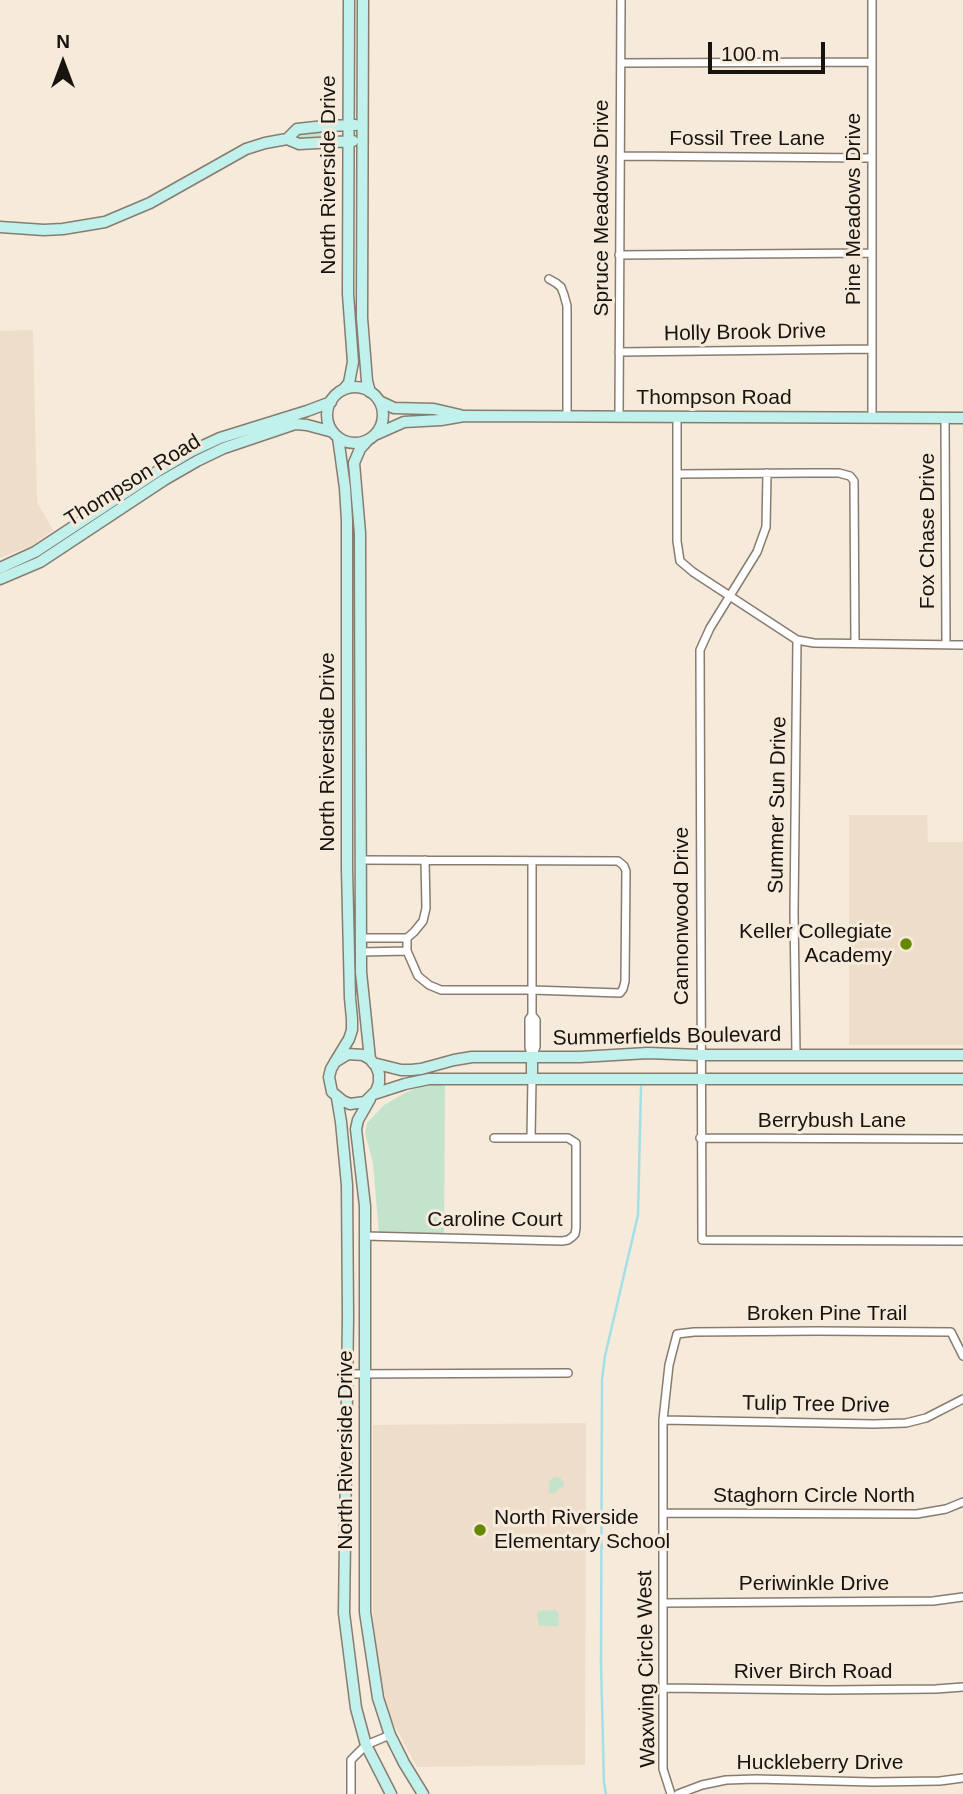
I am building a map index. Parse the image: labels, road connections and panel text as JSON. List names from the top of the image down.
{
  "streets": {
    "main road": ["North Riverside Drive", "Thompson Road", "Summerfields Boulevard"],
    "street": [
      "Fossil Tree Lane",
      "Spruce Meadows Drive",
      "Pine Meadows Drive",
      "Holly Brook Drive",
      "Fox Chase Drive",
      "Summer Sun Drive",
      "Cannonwood Drive",
      "Berrybush Lane",
      "Caroline Court",
      "Broken Pine Trail",
      "Tulip Tree Drive",
      "Staghorn Circle North",
      "Periwinkle Drive",
      "Waxwing Circle West",
      "River Birch Road",
      "Huckleberry Drive"
    ]
  },
  "crossings": [
    ["Fossil Tree Lane", "Spruce Meadows Drive"],
    ["Fossil Tree Lane", "Pine Meadows Drive"],
    ["North Riverside Drive", "Thompson Road"],
    ["North Riverside Drive", "Summerfields Boulevard"],
    ["North Riverside Drive", "Caroline Court"],
    ["Spruce Meadows Drive", "Holly Brook Drive"],
    ["Spruce Meadows Drive", "Thompson Road"],
    ["Pine Meadows Drive", "Holly Brook Drive"],
    ["Pine Meadows Drive", "Thompson Road"],
    ["Thompson Road", "Fox Chase Drive"],
    ["Summer Sun Drive", "Summerfields Boulevard"],
    ["Cannonwood Drive", "Summerfields Boulevard"],
    ["Cannonwood Drive", "Berrybush Lane"],
    ["Broken Pine Trail", "Waxwing Circle West"],
    ["Tulip Tree Drive", "Waxwing Circle West"],
    ["Staghorn Circle North", "Waxwing Circle West"],
    ["Periwinkle Drive", "Waxwing Circle West"],
    ["Waxwing Circle West", "River Birch Road"]
  ],
  "places": ["Keller Collegiate Academy", "North Riverside Elementary School"],
  "scale_bar": "100 m",
  "north": "top"
}
